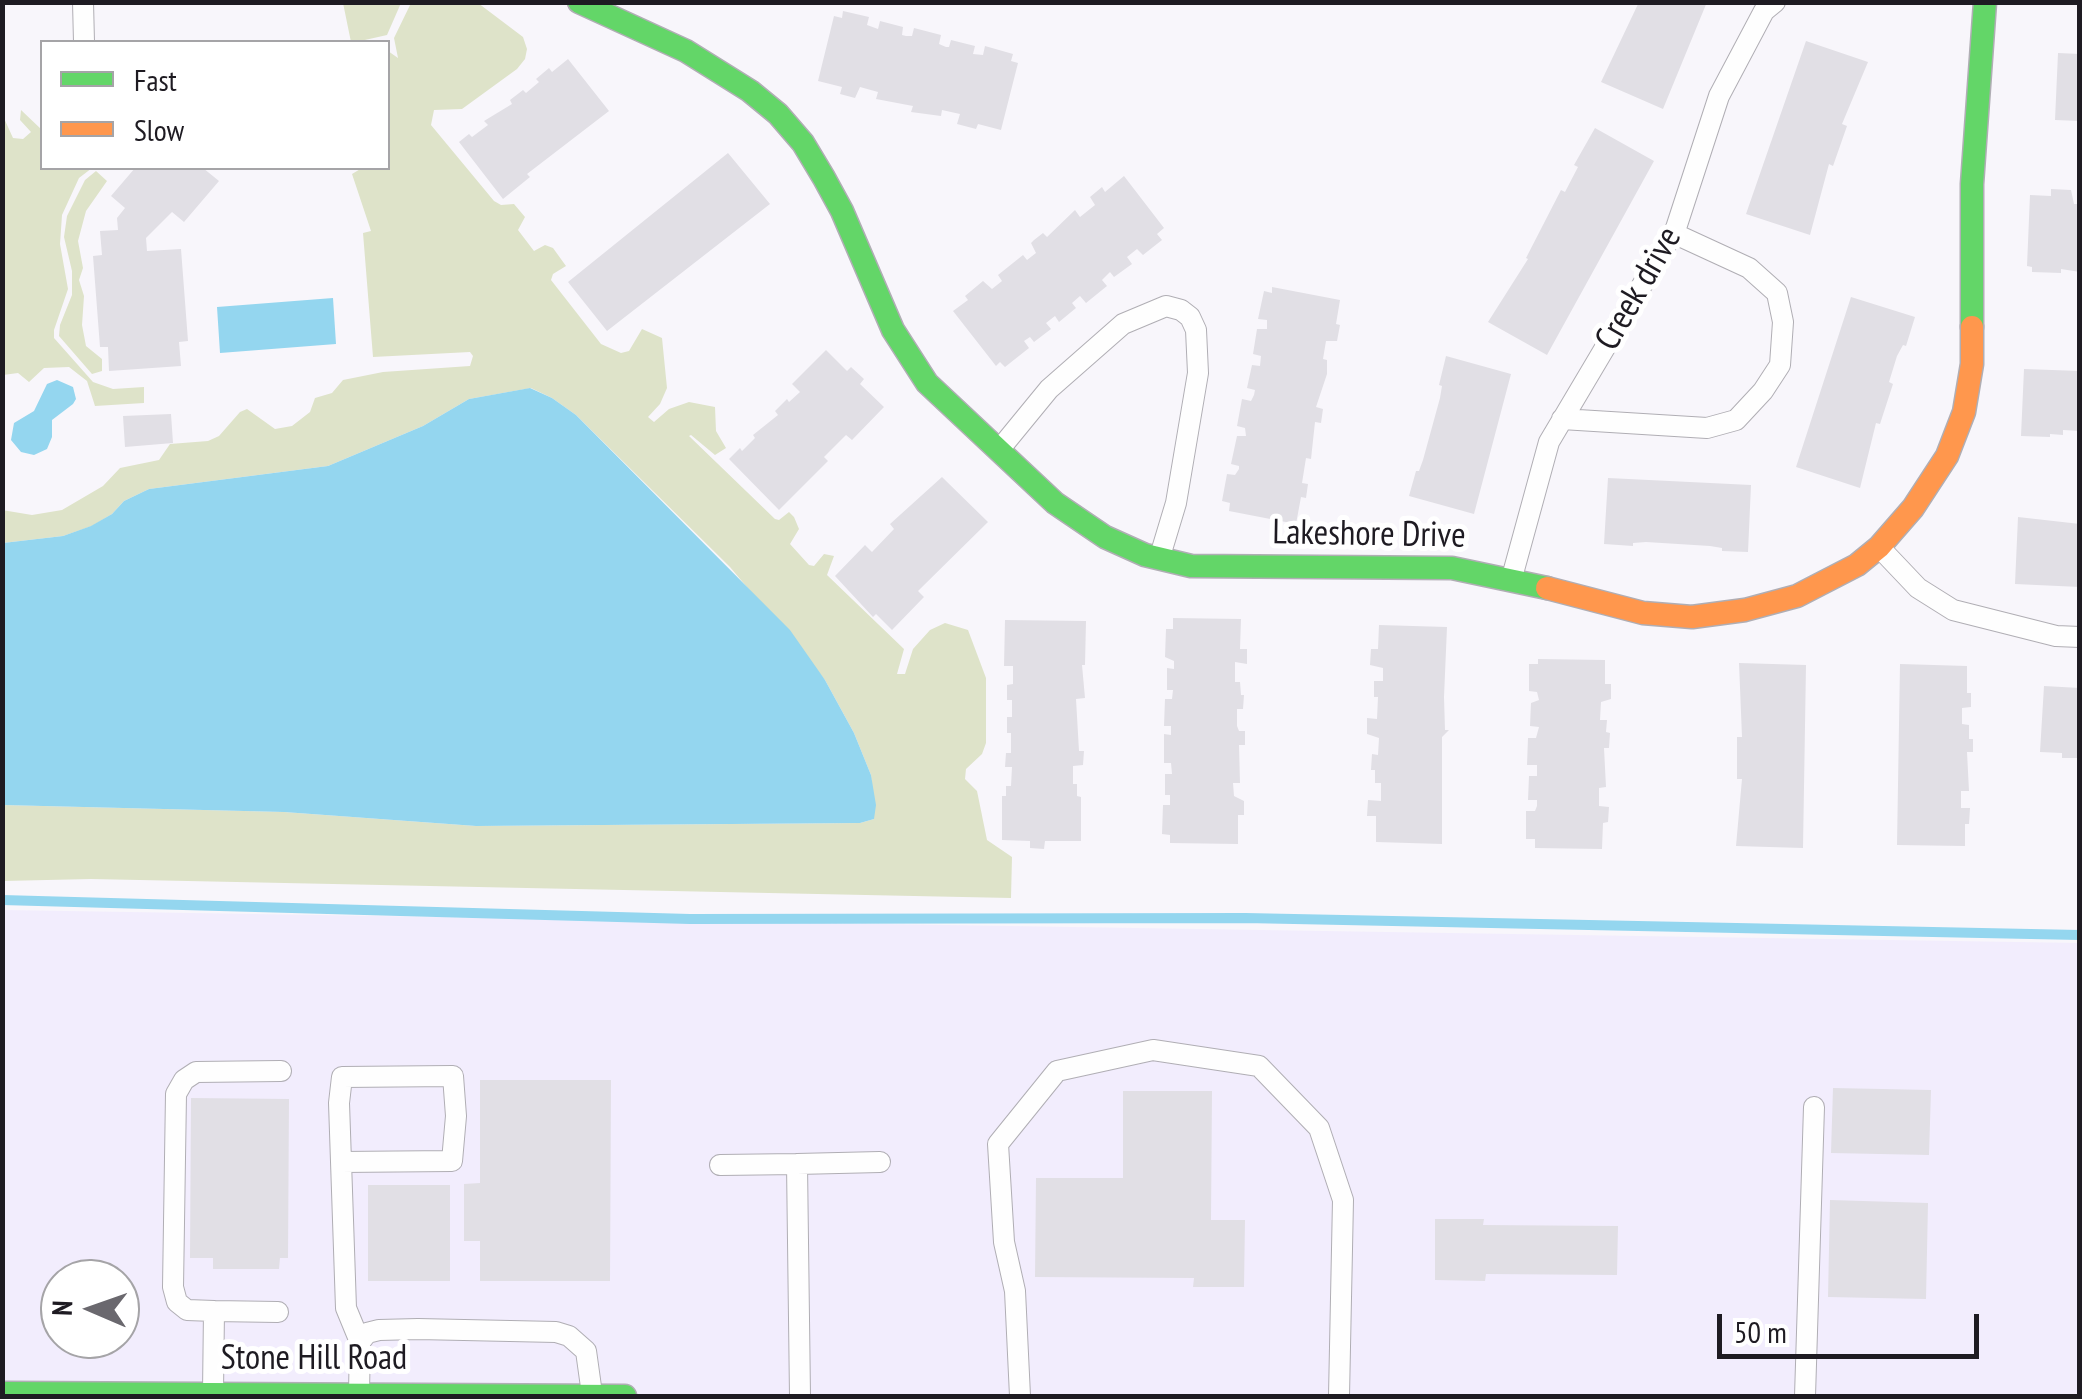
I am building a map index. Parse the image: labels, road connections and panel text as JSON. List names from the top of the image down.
{
  "streets": {
    "street": ["Lakeshore Drive", "Stone Hill Road"],
    "lane": ["Creek drive"]
  },
  "crossings": [
    ["Creek drive", "Lakeshore Drive"]
  ],
  "legend": ["Fast", "Slow"],
  "scale_bar": "50 m",
  "north": "left"
}
